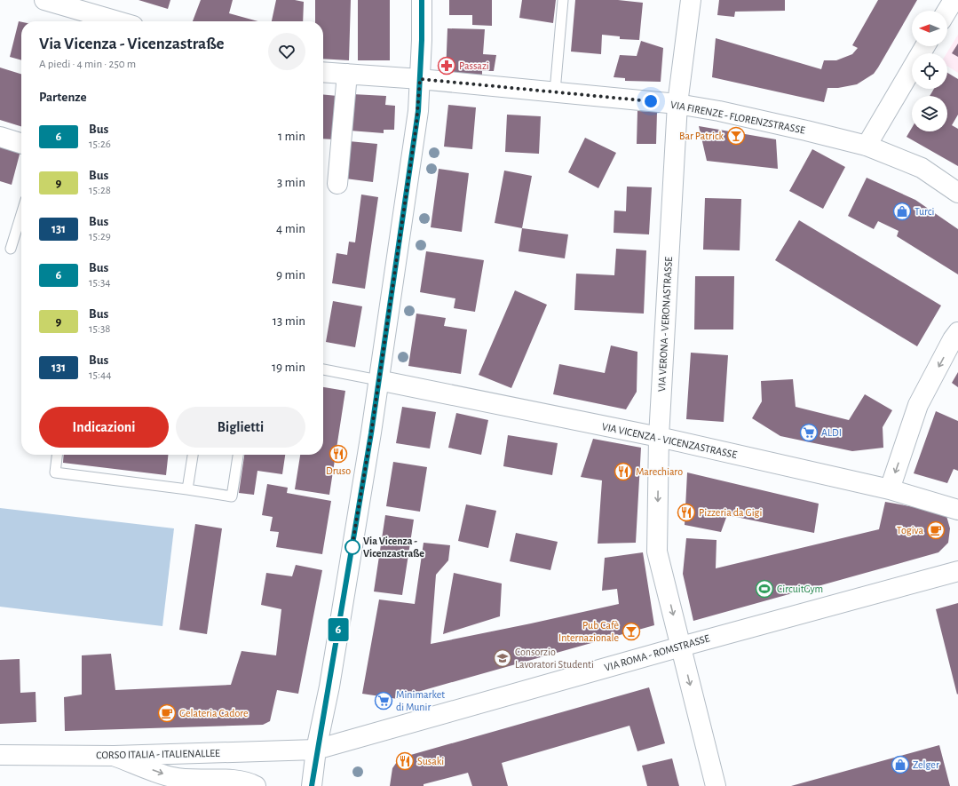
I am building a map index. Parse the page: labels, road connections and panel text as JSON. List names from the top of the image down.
{
  "streets": {
    "street": [
      "VIA FIRENZE - FLORENZSTRASSE",
      "VIA VERONA - VERONASTRASSE",
      "VIA VICENZA - VICENZASTRASSE",
      "VIA ROMA - ROMSTRASSE",
      "CORSO ITALIA - ITALIENALLEE"
    ]
  },
  "crossings": [
    ["VIA FIRENZE - FLORENZSTRASSE", "VIA VERONA - VERONASTRASSE"],
    ["VIA VERONA - VERONASTRASSE", "VIA VICENZA - VICENZASTRASSE"],
    ["VIA VERONA - VERONASTRASSE", "VIA ROMA - ROMSTRASSE"],
    ["VIA ROMA - ROMSTRASSE", "CORSO ITALIA - ITALIENALLEE"]
  ],
  "one_way": ["VIA VERONA - VERONASTRASSE"],
  "places": {
    "pharmacy": ["Passazi"],
    "bar": ["Bar Patrick", "Pub Cafè Internazionale"],
    "shop": ["Turci", "Zelger"],
    "supermarket": ["ALDI", "Minimarket di Munir"],
    "restaurant": [
      "Druso",
      "Marechiaro",
      "Pizzeria da Gigi",
      "Susaki"
    ],
    "cafe": ["Togiva", "Gelateria Cadore"],
    "other": ["Via Vicenza - Vicenzastraße"],
    "sports": ["CircuitGym"],
    "school or university": ["Consorzio Lavoratori Studenti"]
  },
  "lines": ["bus line 6"],
  "north": "left",
  "page": {
    "on_map": "6",
    "heading": [
      ["Via Vicenza - Vicenzastraße", "A piedi · 4 min · 250 m"],
      "Partenze"
    ],
    "list": [
      {
        "mark": "6",
        "name": "Bus",
        "note": "15:26",
        "value": "1 min"
      },
      {
        "mark": "9",
        "name": "Bus",
        "note": "15:28",
        "value": "3 min"
      },
      {
        "mark": "131",
        "name": "Bus",
        "note": "15:29",
        "value": "4 min"
      },
      {
        "mark": "6",
        "name": "Bus",
        "note": "15:34",
        "value": "9 min"
      },
      {
        "mark": "9",
        "name": "Bus",
        "note": "15:38",
        "value": "13 min"
      },
      {
        "mark": "131",
        "name": "Bus",
        "note": "15:44",
        "value": "19 min"
      }
    ],
    "buttons": ["Indicazioni", "Biglietti"]
  }
}
